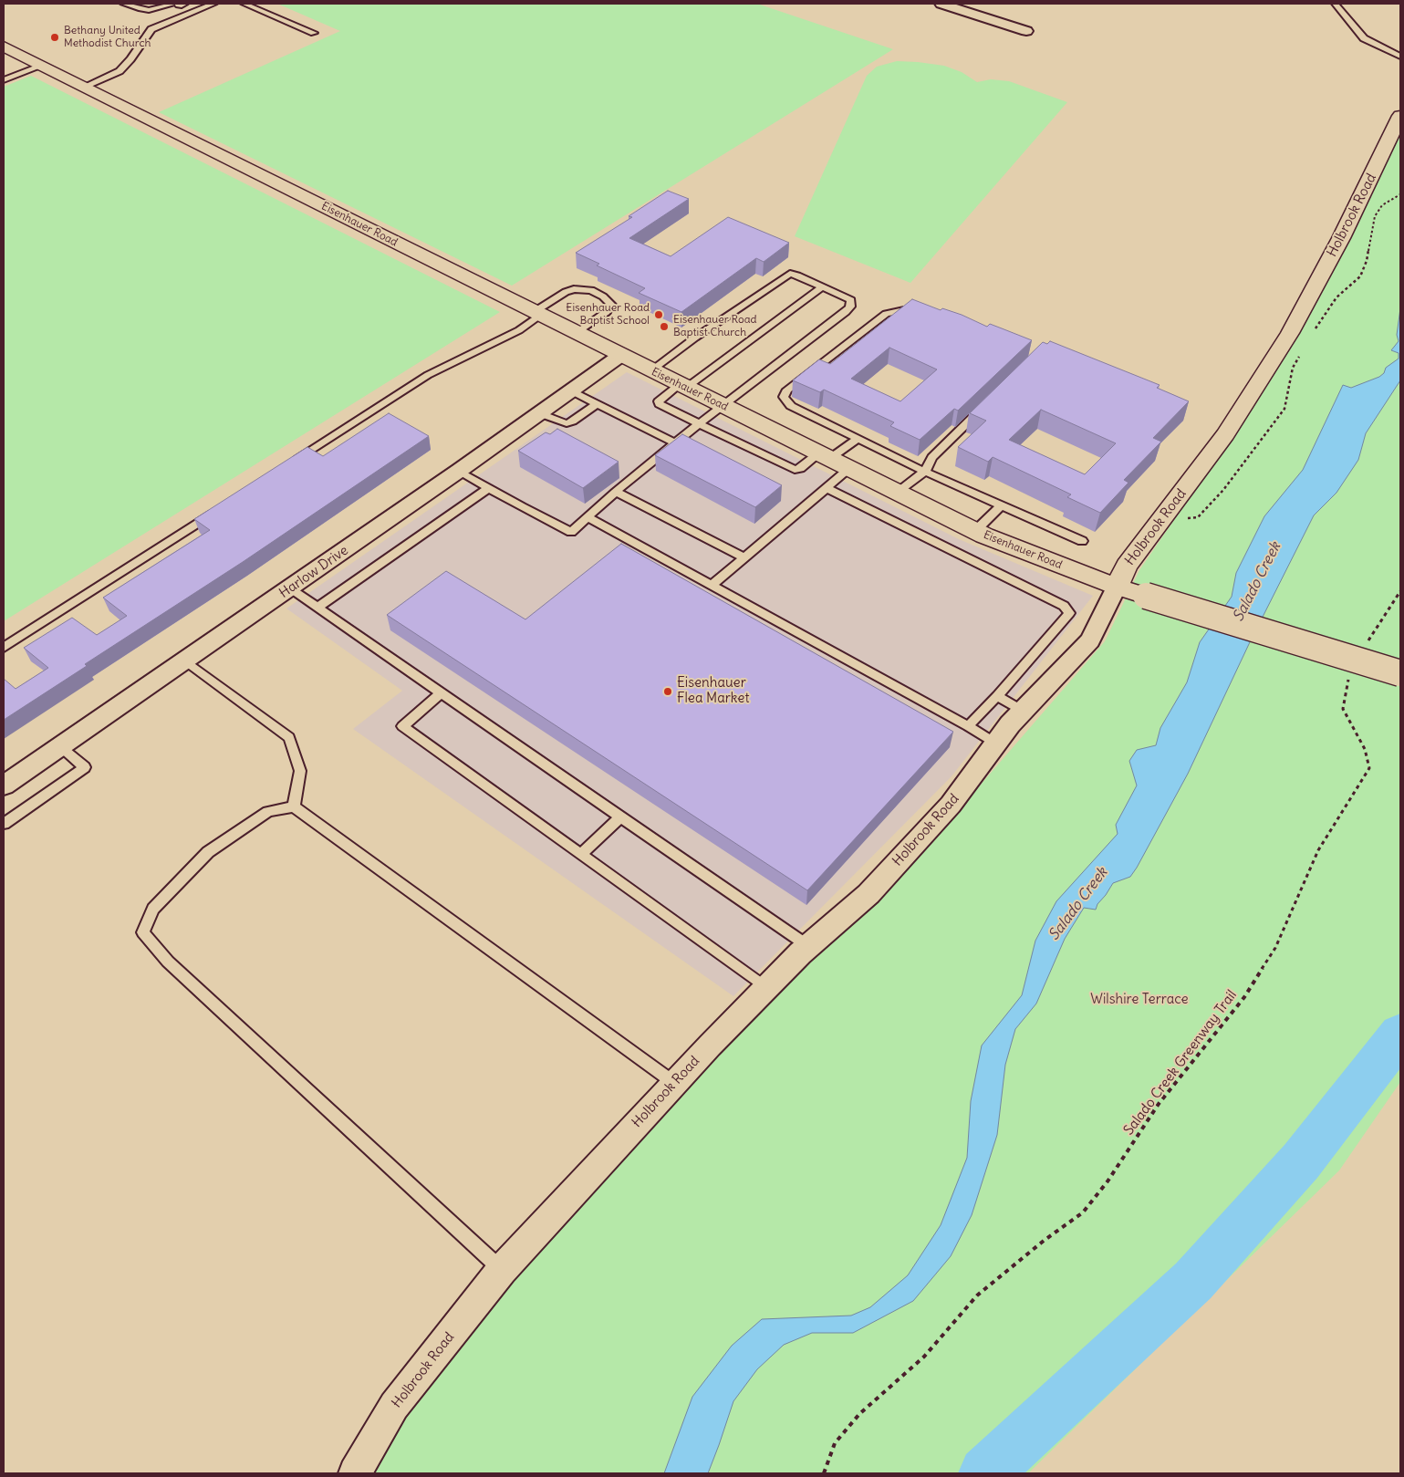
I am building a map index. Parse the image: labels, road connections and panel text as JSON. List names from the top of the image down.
{
  "streets": {
    "main road": ["Holbrook Road", "Eisenhauer Road"],
    "street": ["Harlow Drive"],
    "path": ["Salado Creek Greenway Trail"]
  },
  "crossings": [
    ["Holbrook Road", "Eisenhauer Road"],
    ["Eisenhauer Road", "Harlow Drive"]
  ],
  "water": ["Salado Creek"],
  "parks": ["Wilshire Terrace"],
  "places": [
    "Bethany United Methodist Church",
    "Eisenhauer Road Baptist School",
    "Eisenhauer Road Baptist Church",
    "Eisenhauer Flea Market"
  ]
}
